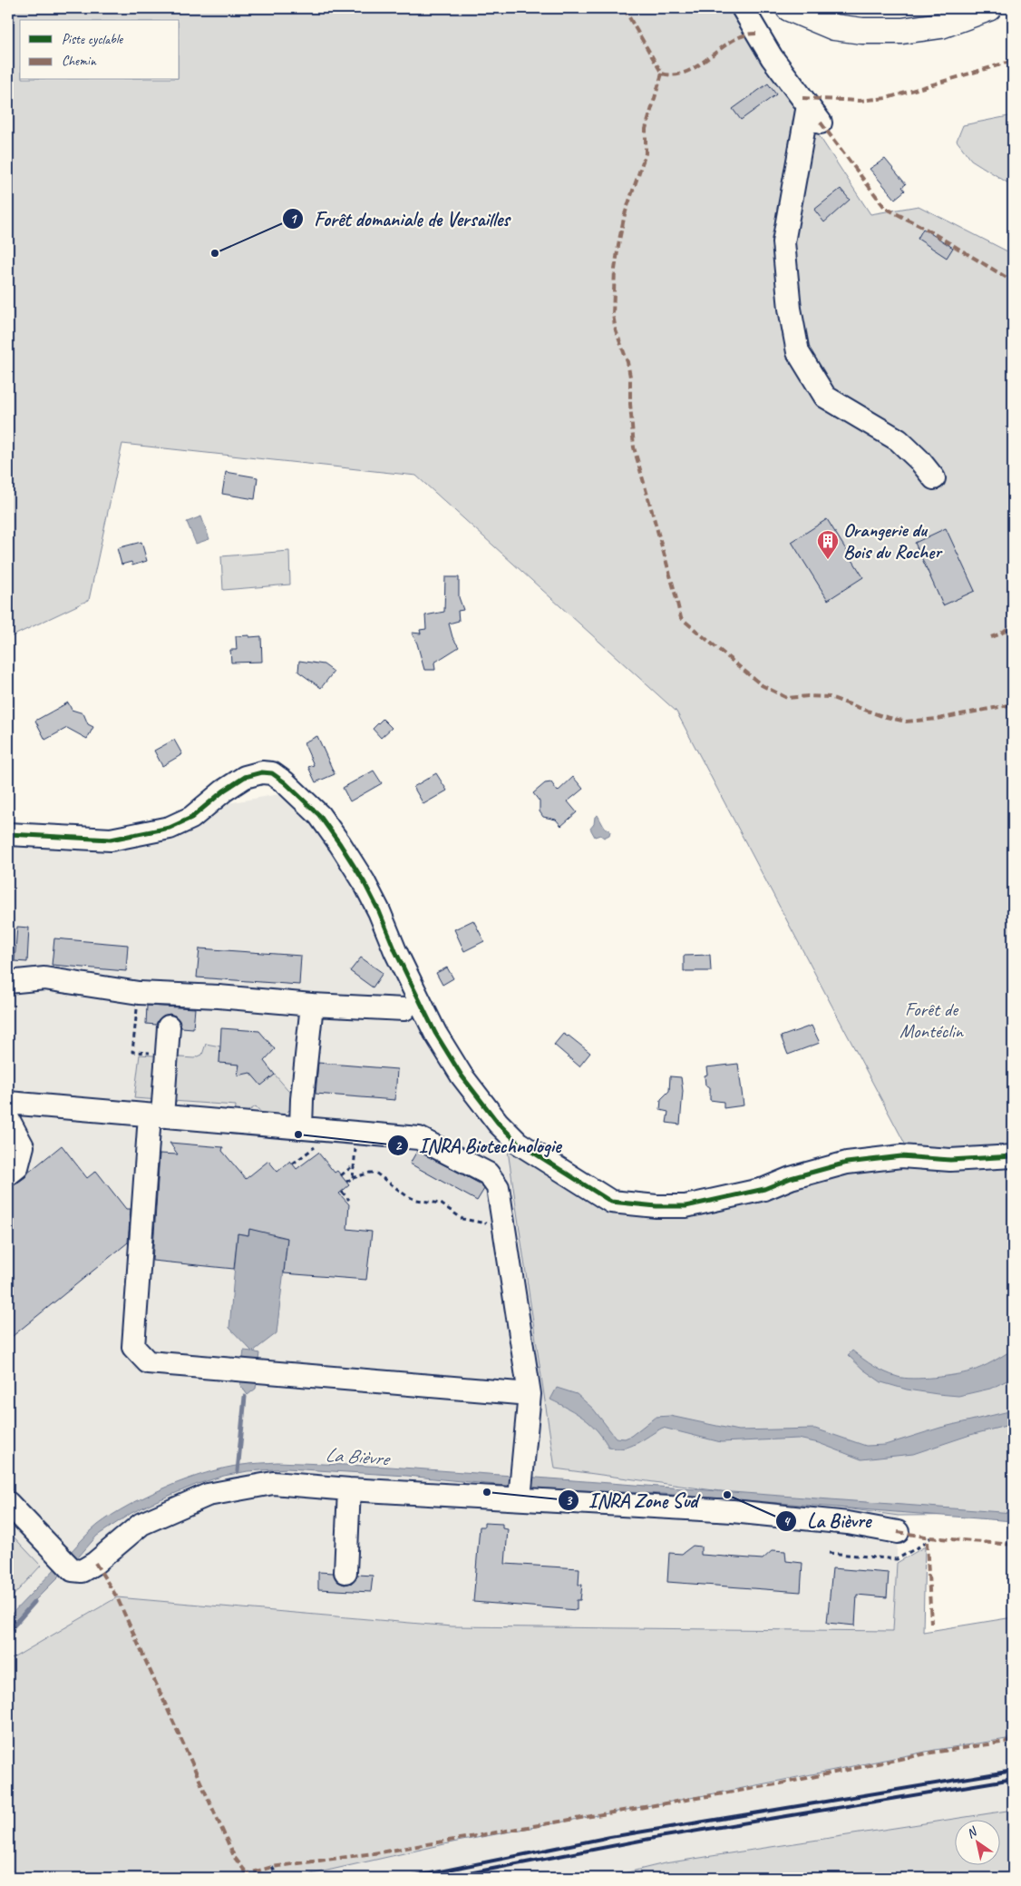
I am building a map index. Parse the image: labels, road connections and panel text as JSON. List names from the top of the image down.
{
  "water": ["La Bièvre"],
  "parks": ["Forêt de Montéclin"],
  "places": {
    "other": [
      "Forêt domaniale de Versailles",
      "INRA Biotechnologie",
      "INRA Zone Sud",
      "La Bièvre"
    ],
    "building": ["Orangerie du Bois du Rocher"]
  },
  "legend": ["Piste cyclable", "Chemin"],
  "north": "top left"
}
